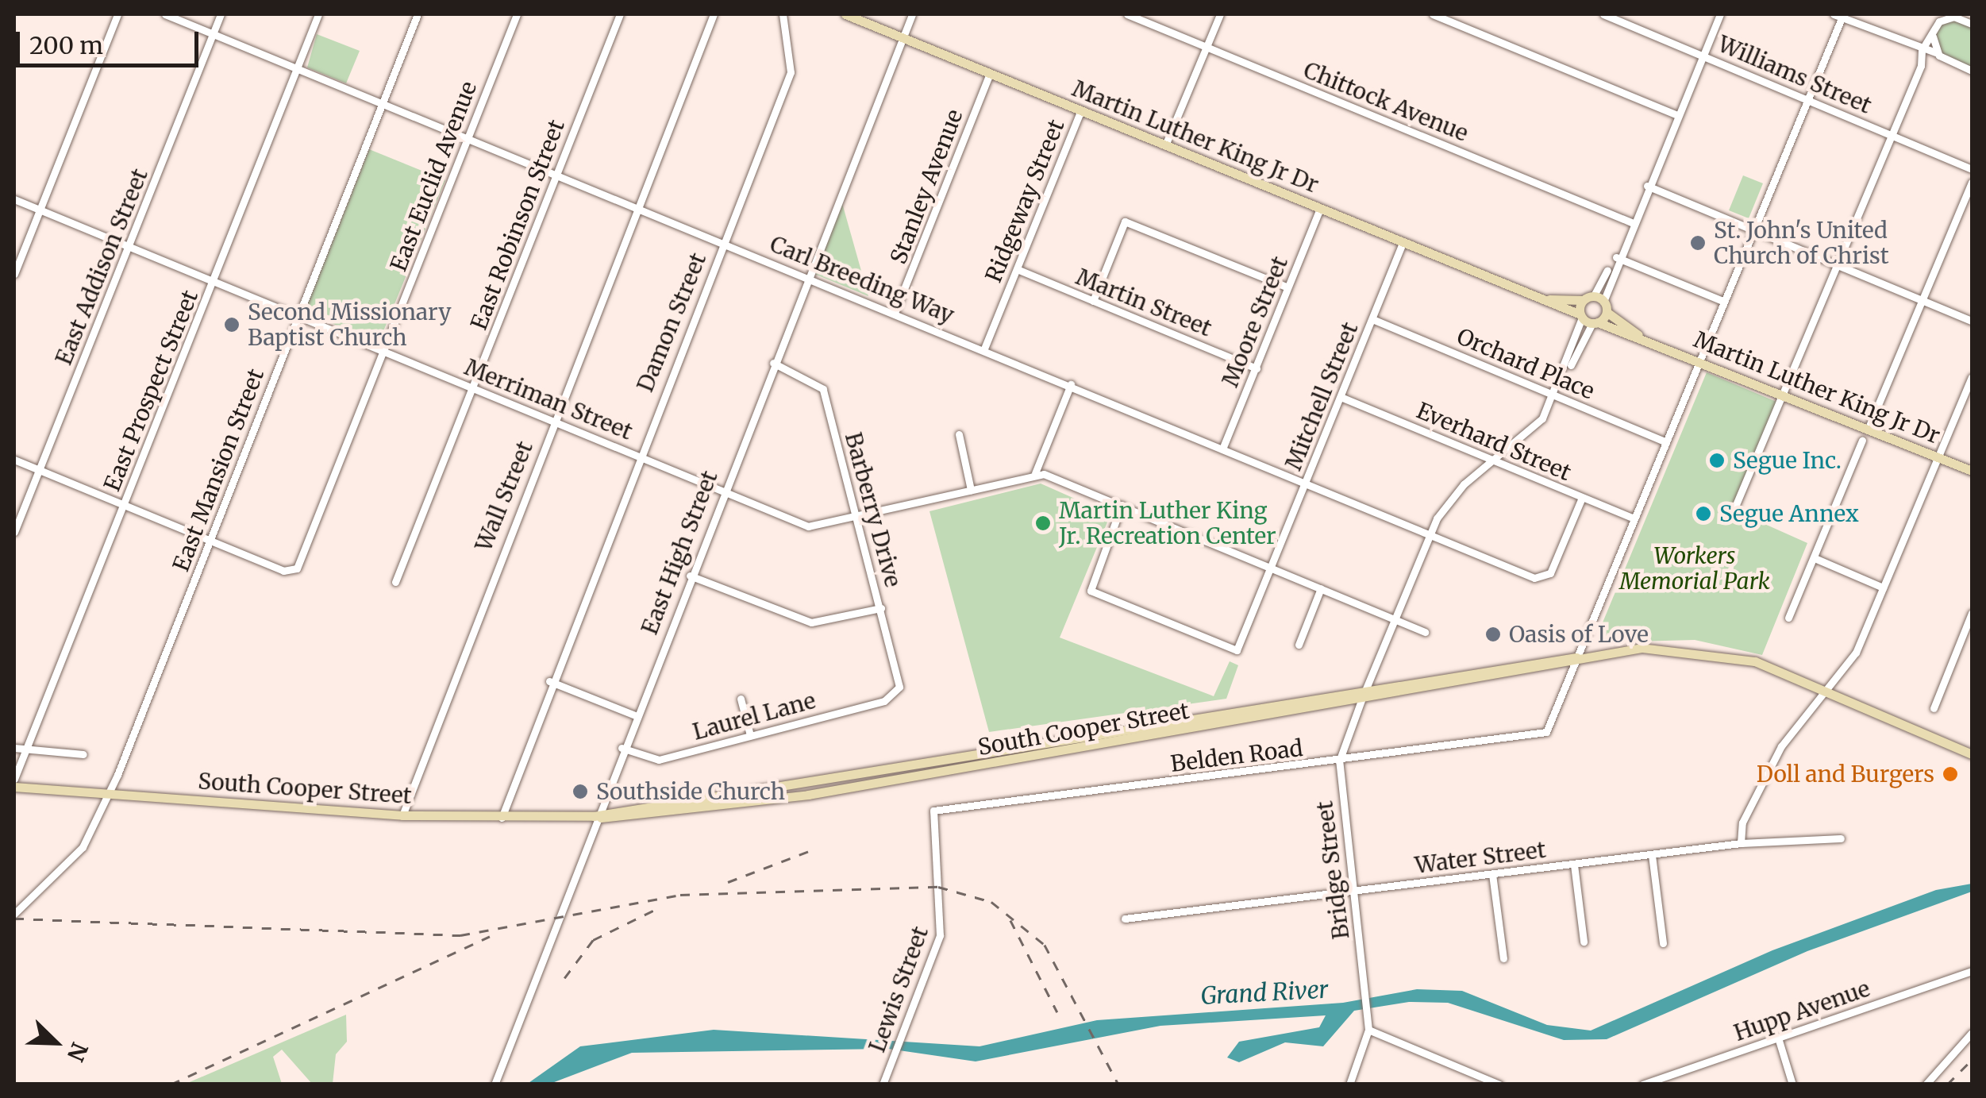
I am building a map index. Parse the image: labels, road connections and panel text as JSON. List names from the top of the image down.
{
  "streets": {
    "main road": ["Martin Luther King Jr Dr", "South Cooper Street"],
    "street": [
      "Williams Street",
      "Chittock Avenue",
      "East Euclid Avenue",
      "Stanley Avenue",
      "Ridgeway Street",
      "East Robinson Street",
      "East Addison Street",
      "Carl Breeding Way",
      "Martin Street",
      "Moore Street",
      "Damon Street",
      "Orchard Place",
      "East Prospect Street",
      "Mitchell Street",
      "Merriman Street",
      "Everhard Street",
      "East Mansion Street",
      "Wall Street",
      "Barberry Drive",
      "East High Street",
      "Laurel Lane",
      "Belden Road",
      "Water Street",
      "Bridge Street",
      "Lewis Street",
      "Hupp Avenue"
    ]
  },
  "crossings": [
    ["Martin Luther King Jr Dr", "Stanley Avenue"],
    ["Martin Luther King Jr Dr", "Ridgeway Street"],
    ["Martin Luther King Jr Dr", "Moore Street"],
    ["Martin Luther King Jr Dr", "Mitchell Street"],
    ["Martin Luther King Jr Dr", "East High Street"],
    ["East Euclid Avenue", "Carl Breeding Way"],
    ["East Euclid Avenue", "Merriman Street"],
    ["East Euclid Avenue", "East Mansion Street"],
    ["Stanley Avenue", "Carl Breeding Way"],
    ["Ridgeway Street", "Carl Breeding Way"],
    ["Ridgeway Street", "Martin Street"],
    ["East Robinson Street", "Carl Breeding Way"],
    ["East Robinson Street", "Merriman Street"],
    ["East Addison Street", "Carl Breeding Way"],
    ["East Addison Street", "Merriman Street"],
    ["Carl Breeding Way", "Moore Street"],
    ["Carl Breeding Way", "Damon Street"],
    ["Carl Breeding Way", "East Prospect Street"],
    ["Carl Breeding Way", "Mitchell Street"],
    ["Carl Breeding Way", "Everhard Street"],
    ["Carl Breeding Way", "East Mansion Street"],
    ["Carl Breeding Way", "Wall Street"],
    ["Carl Breeding Way", "East High Street"],
    ["Martin Street", "Moore Street"],
    ["Damon Street", "Merriman Street"],
    ["Damon Street", "South Cooper Street"],
    ["Orchard Place", "Mitchell Street"],
    ["East Prospect Street", "Merriman Street"],
    ["Mitchell Street", "Everhard Street"],
    ["Merriman Street", "East Mansion Street"],
    ["Merriman Street", "Wall Street"],
    ["Merriman Street", "Barberry Drive"],
    ["Merriman Street", "East High Street"],
    ["East Mansion Street", "South Cooper Street"],
    ["Wall Street", "South Cooper Street"],
    ["Barberry Drive", "East High Street"],
    ["Barberry Drive", "Laurel Lane"],
    ["East High Street", "Laurel Lane"],
    ["East High Street", "South Cooper Street"],
    ["South Cooper Street", "Belden Road"],
    ["South Cooper Street", "Bridge Street"],
    ["Belden Road", "Bridge Street"],
    ["Belden Road", "Lewis Street"],
    ["Water Street", "Bridge Street"]
  ],
  "water": ["Grand River"],
  "parks": ["Workers Memorial Park"],
  "places": [
    "St. John's United Church of Christ",
    "Second Missionary Baptist Church",
    "Segue Inc.",
    "Segue Annex",
    "Martin Luther King Jr. Recreation Center",
    "Oasis of Love",
    "Doll and Burgers",
    "Southside Church"
  ],
  "scale_bar": "200 m",
  "north": "bottom right"
}
